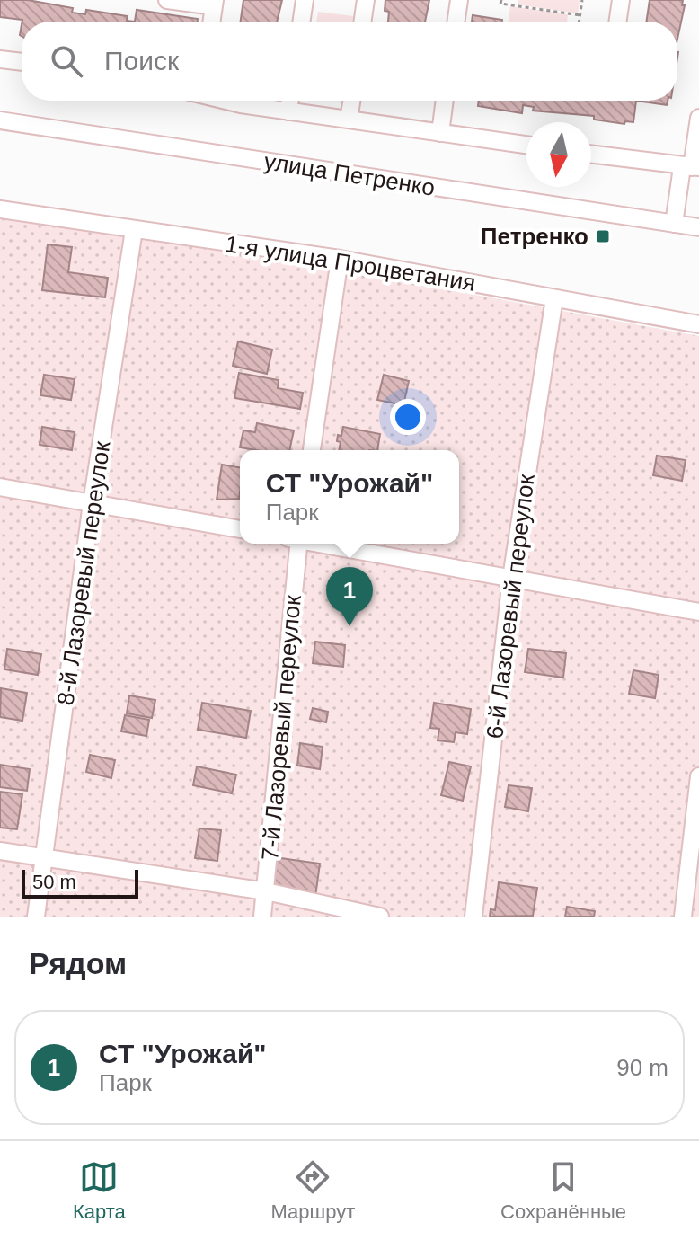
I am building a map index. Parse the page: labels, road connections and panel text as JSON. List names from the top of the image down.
{
  "streets": {
    "street": [
      "улица Петренко",
      "1-я улица Процветания",
      "8-й Лазоревый переулок",
      "6-й Лазоревый переулок",
      "7-й Лазоревый переулок"
    ]
  },
  "crossings": [
    ["1-я улица Процветания", "8-й Лазоревый переулок"],
    ["1-я улица Процветания", "6-й Лазоревый переулок"]
  ],
  "places": {
    "transit": ["Петренко"]
  },
  "scale_bar": "50 m",
  "north": "bottom",
  "page": {
    "search": "Поиск",
    "popup": ["СТ \"Урожай\"", "Парк"],
    "pins": "1",
    "scale": "50 m",
    "heading": "Рядом",
    "list": [
      {
        "mark": "1",
        "name": "СТ \"Урожай\"",
        "note": "Парк",
        "value": "90 m"
      }
    ],
    "nav": ["Карта", "Маршрут", "Сохранённые"]
  }
}
